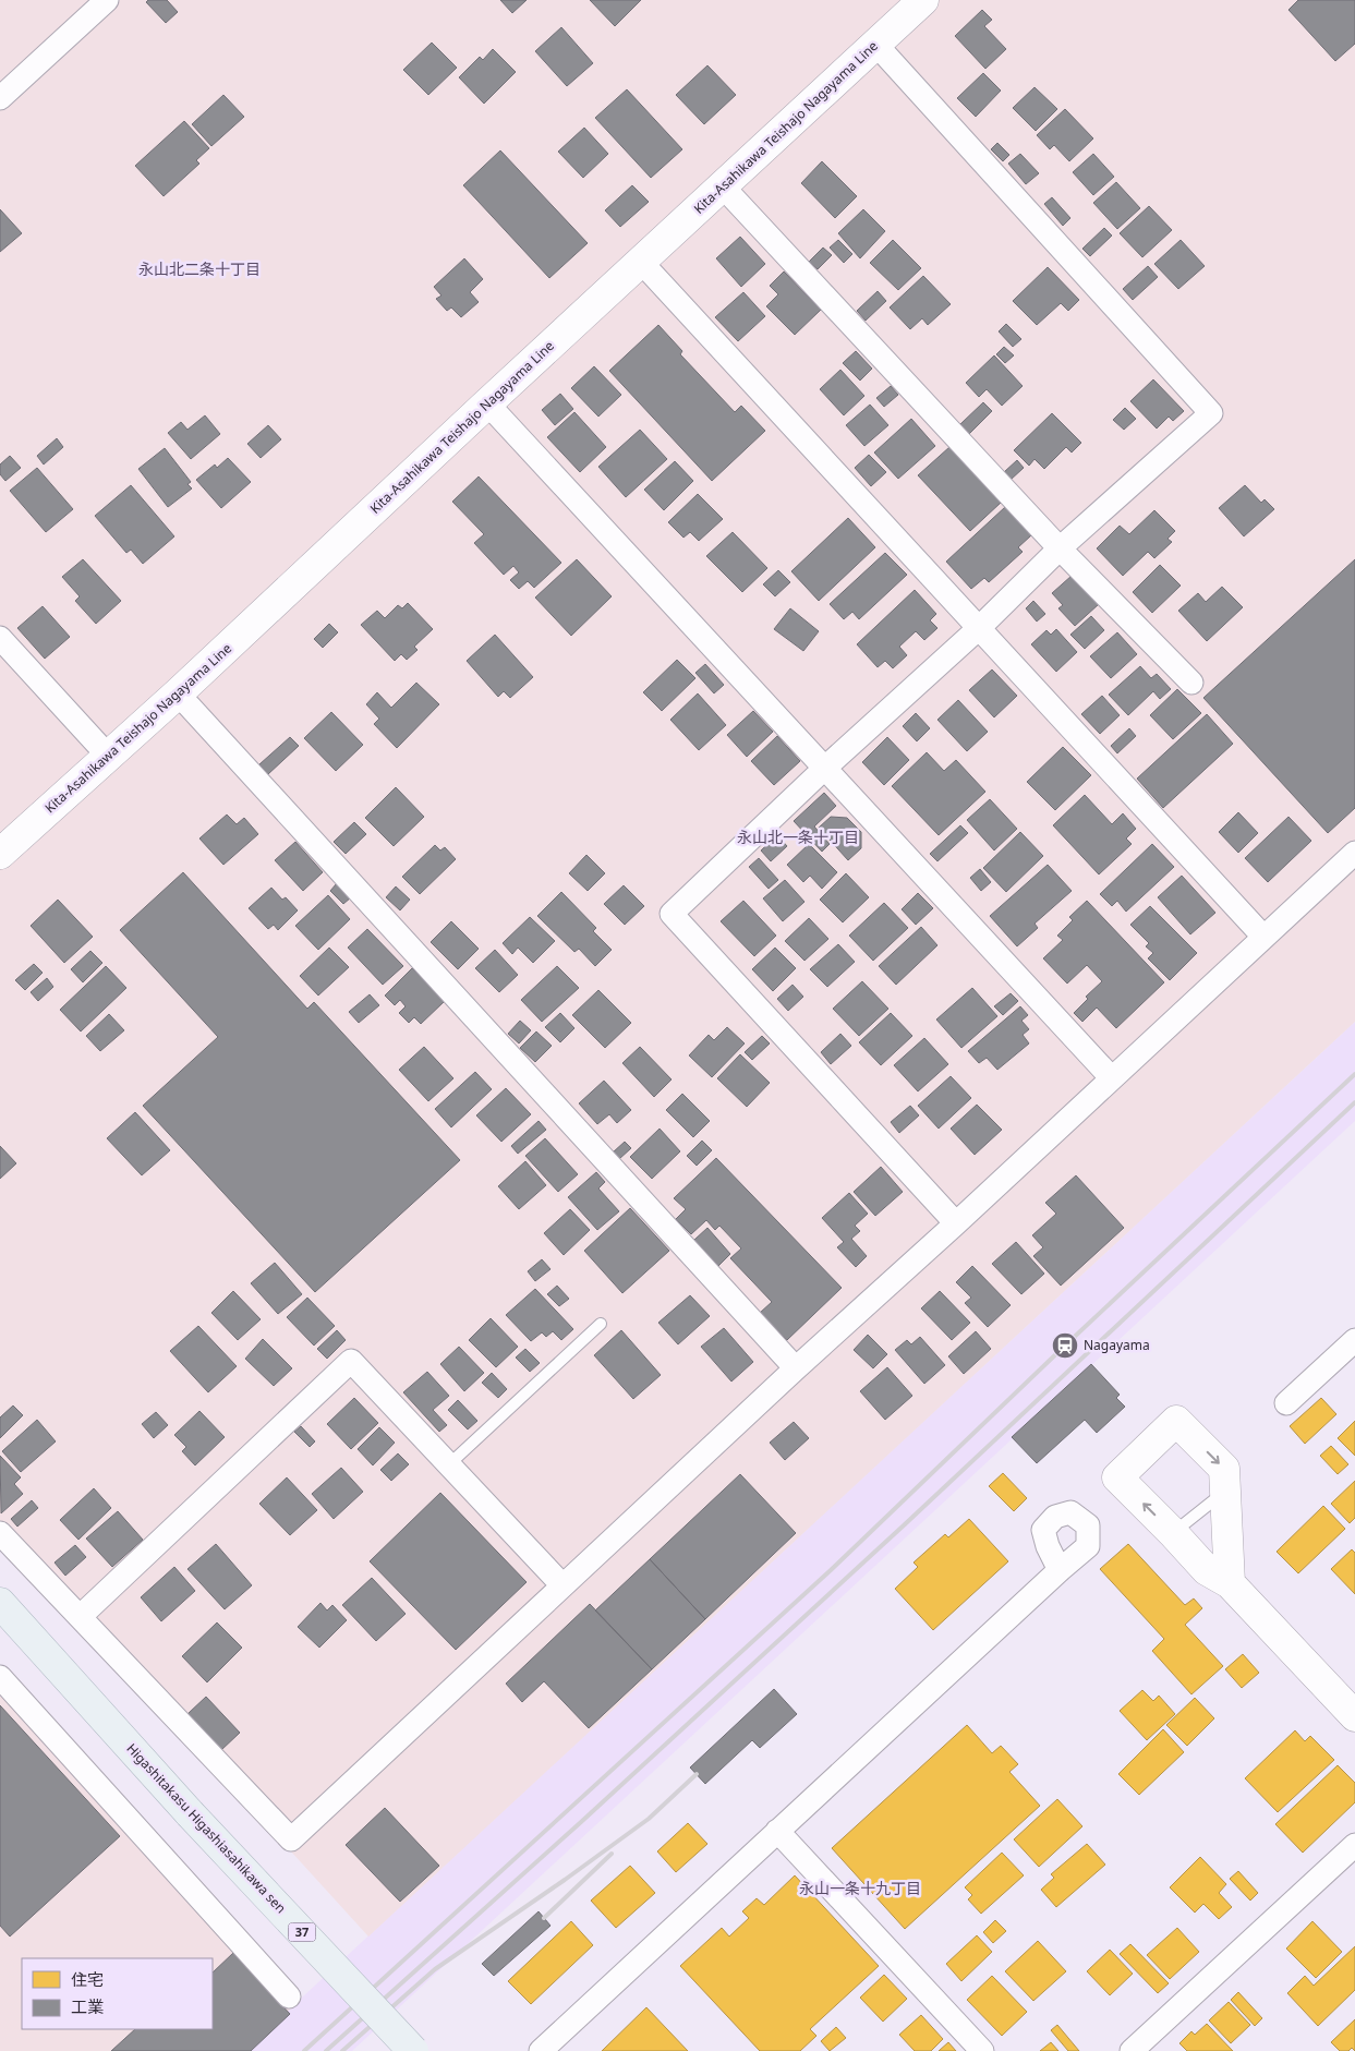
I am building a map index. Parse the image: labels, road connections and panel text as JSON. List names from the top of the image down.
{
  "streets": {
    "main road": ["Kita-Asahikawa Teishajo Nagayama Line", "Higashitakasu Higashiasahikawa sen", "37"]
  },
  "districts": ["永山北二条十丁目", "永山北一条十丁目", "永山一条十九丁目"],
  "places": {
    "station": ["Nagayama"]
  },
  "legend": ["住宅", "工業"]
}
